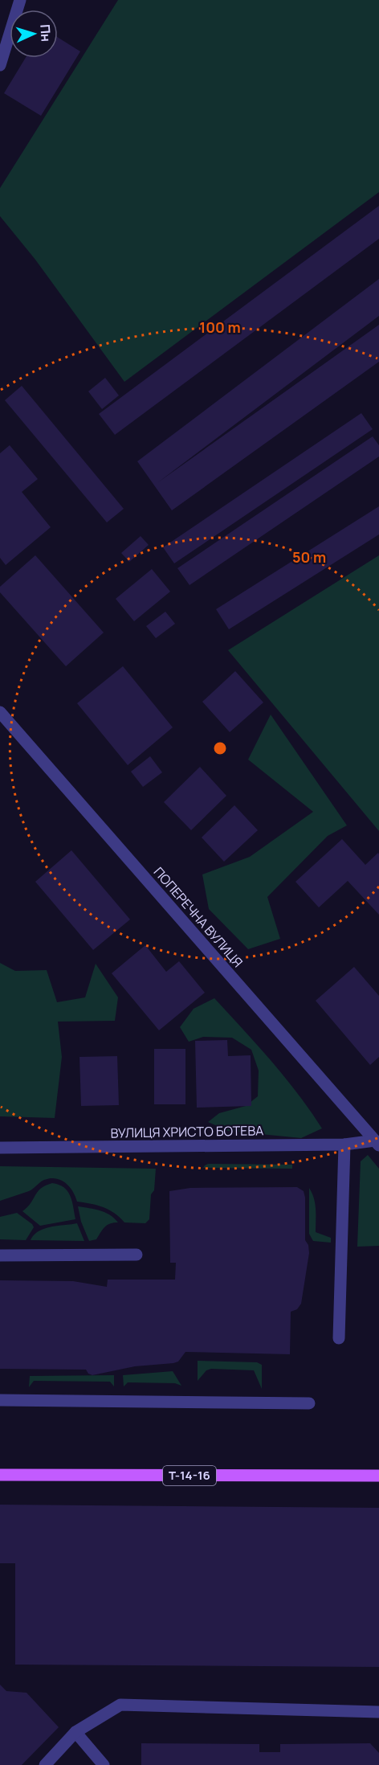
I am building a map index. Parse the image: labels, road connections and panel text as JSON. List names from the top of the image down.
{
  "streets": {
    "main road": ["Т-14-16"],
    "street": ["ПОПЕРЕЧНА ВУЛИЦЯ", "ВУЛИЦЯ ХРИСТО БОТЕВА"]
  },
  "crossings": [
    ["ПОПЕРЕЧНА ВУЛИЦЯ", "ВУЛИЦЯ ХРИСТО БОТЕВА"]
  ],
  "north": "right",
  "rings": ["100 m", "50 m"]
}
